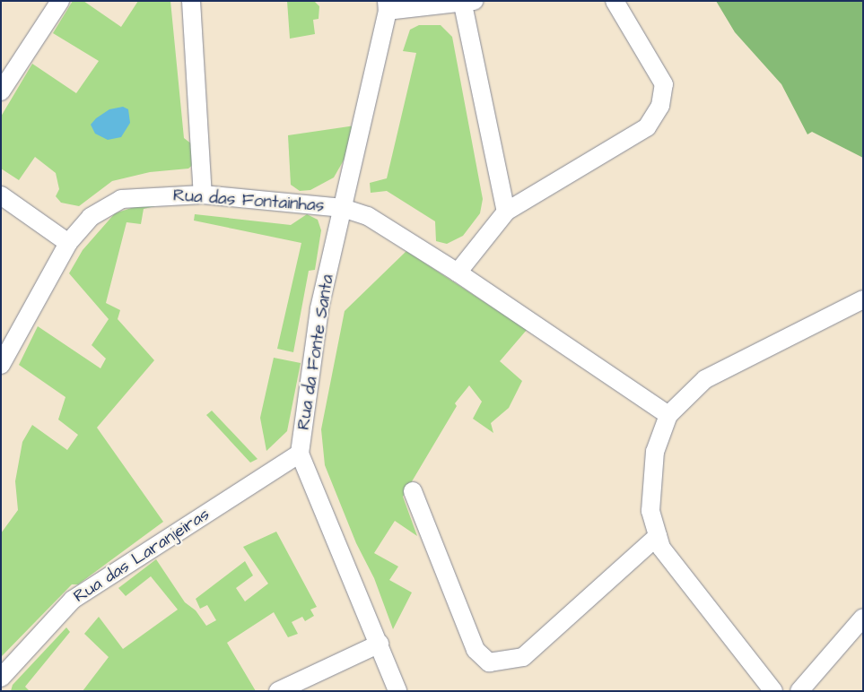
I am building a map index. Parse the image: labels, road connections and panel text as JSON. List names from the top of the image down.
{
  "streets": {
    "street": ["Rua das Fontainhas", "Rua da Fonte Santa", "Rua das Laranjeiras"]
  },
  "crossings": [
    ["Rua das Fontainhas", "Rua da Fonte Santa"],
    ["Rua da Fonte Santa", "Rua das Laranjeiras"]
  ]
}
